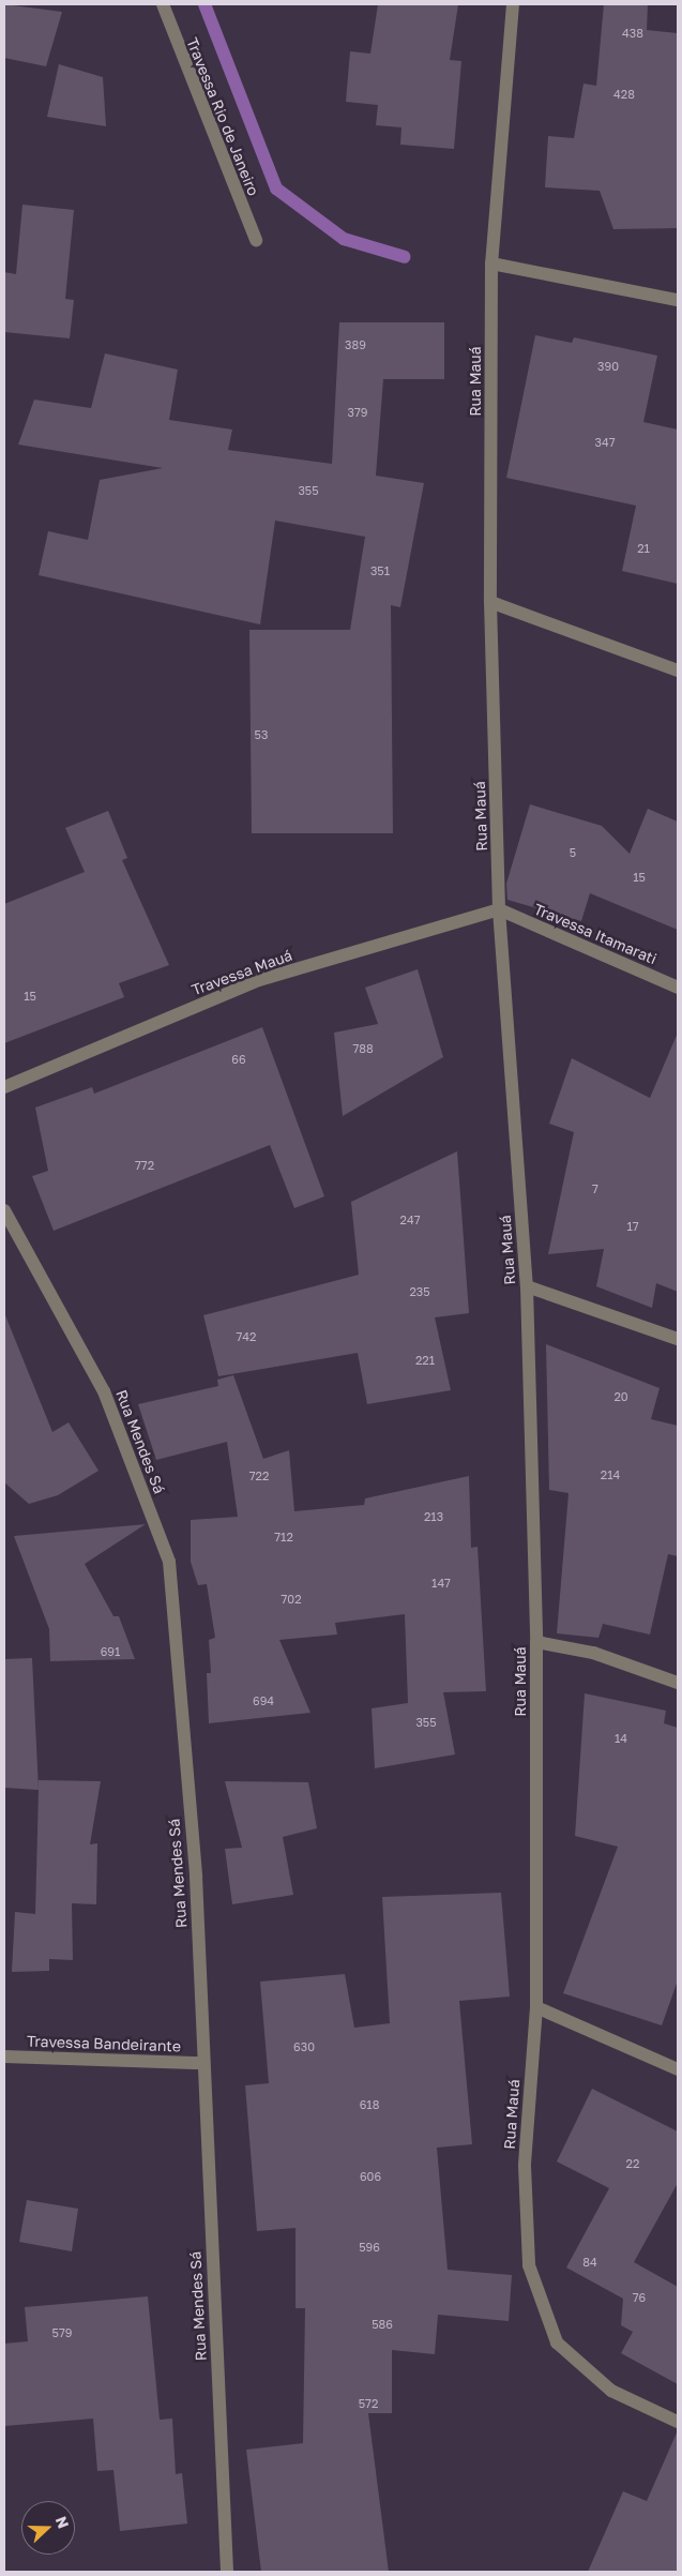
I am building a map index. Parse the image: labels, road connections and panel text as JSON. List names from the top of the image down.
{
  "streets": {
    "street": [
      "Travessa Rio de Janeiro",
      "Rua Mauá",
      "Travessa Itamarati",
      "Travessa Mauá",
      "Rua Mendes Sá",
      "Travessa Bandeirante"
    ]
  },
  "crossings": [
    ["Rua Mauá", "Travessa Itamarati"],
    ["Rua Mauá", "Travessa Mauá"],
    ["Travessa Itamarati", "Travessa Mauá"],
    ["Rua Mendes Sá", "Travessa Bandeirante"]
  ],
  "house_numbers": [
    "438",
    "428",
    "389",
    "390",
    "379",
    "347",
    "355",
    "21",
    "351",
    "53",
    "5",
    "15",
    "15",
    "788",
    "66",
    "772",
    "7",
    "247",
    "17",
    "235",
    "742",
    "221",
    "20",
    "214",
    "722",
    "213",
    "712",
    "147",
    "702",
    "691",
    "694",
    "355",
    "14",
    "630",
    "618",
    "22",
    "606",
    "596",
    "84",
    "76",
    "586",
    "579",
    "572"
  ],
  "north": "right"
}
